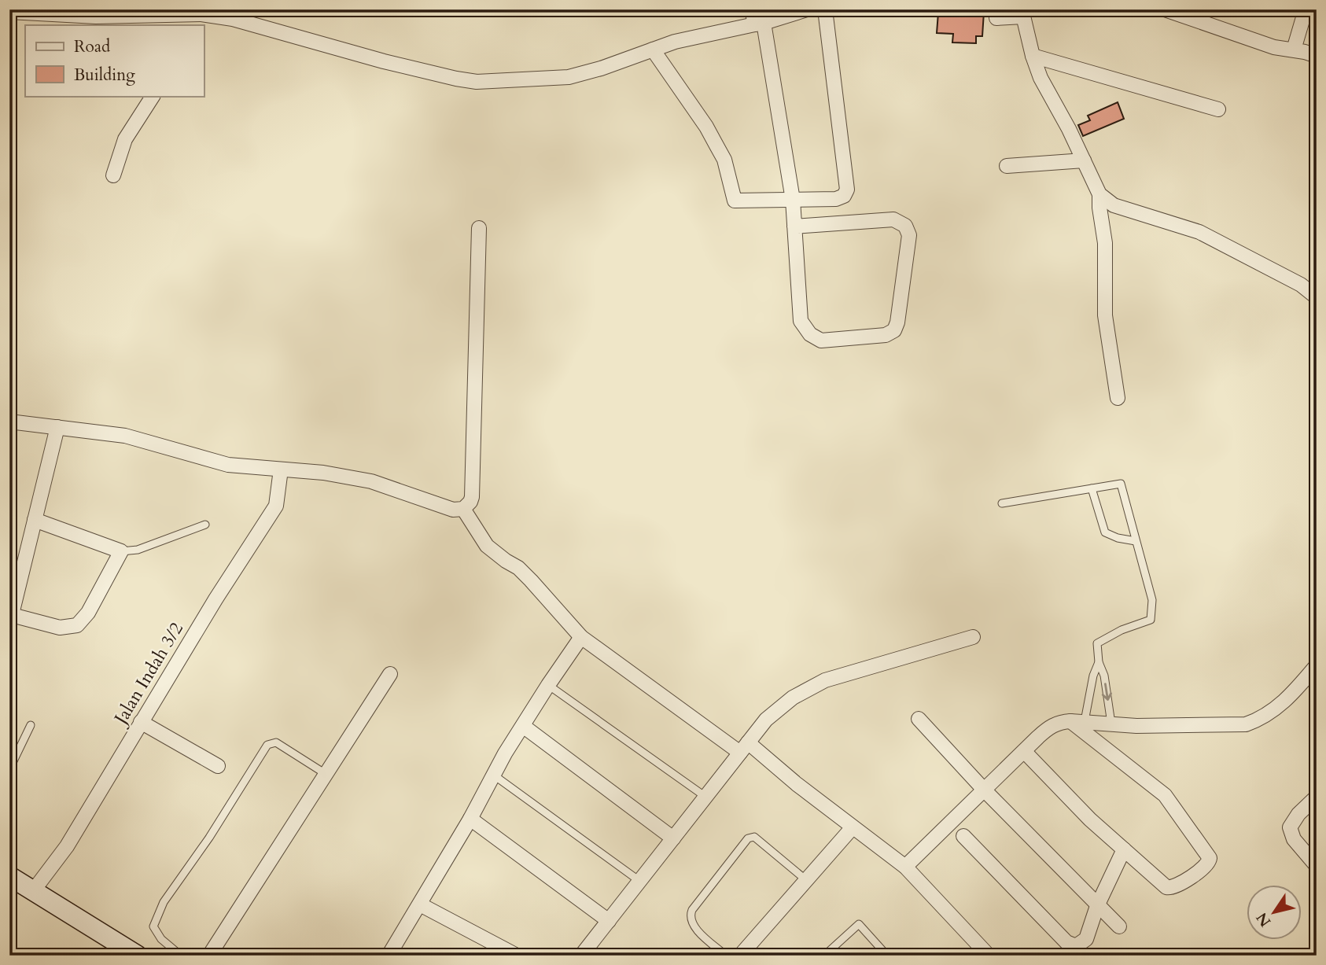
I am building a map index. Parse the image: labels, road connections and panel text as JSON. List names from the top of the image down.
{
  "streets": {
    "street": ["Jalan Indah 3/2"]
  },
  "legend": ["Road", "Building"],
  "north": "bottom left"
}
